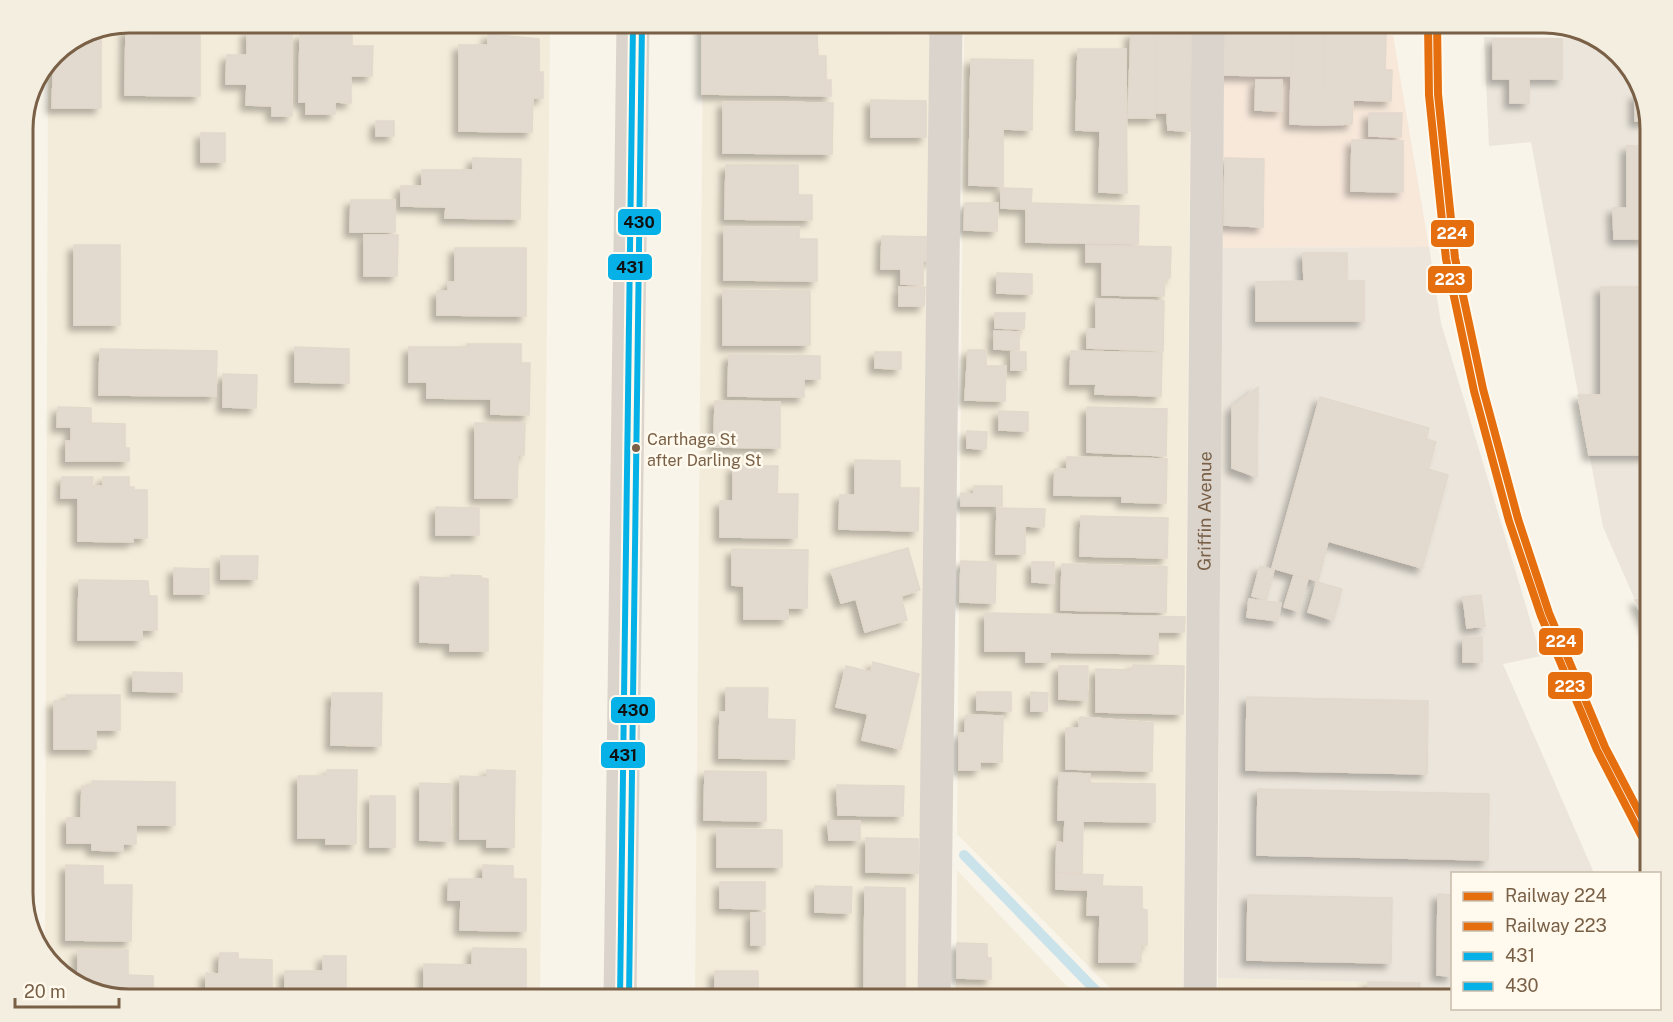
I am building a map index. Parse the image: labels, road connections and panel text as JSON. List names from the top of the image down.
{
  "streets": {
    "street": ["Griffin Avenue"]
  },
  "places": ["Carthage St after Darling St"],
  "lines": [
    "rail line 224",
    "rail line 223",
    "transit line 431",
    "transit line 430"
  ],
  "legend": [
    "Railway 224",
    "Railway 223",
    "431",
    "430"
  ],
  "scale_bar": "20 m"
}
